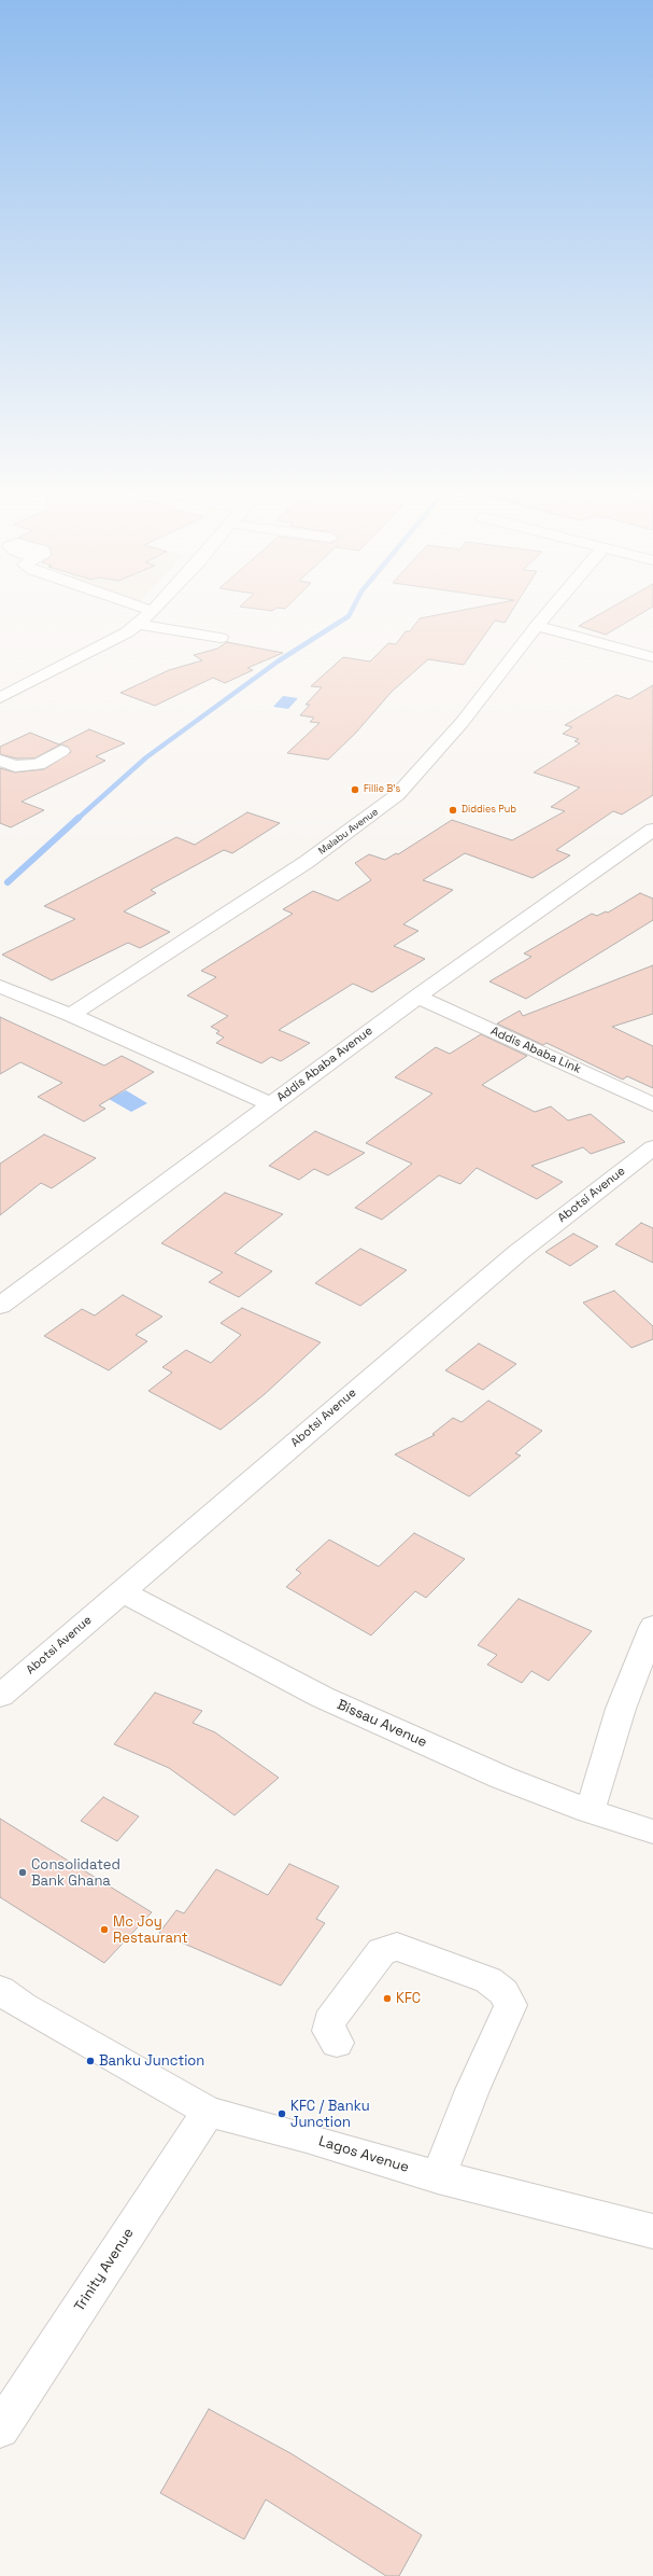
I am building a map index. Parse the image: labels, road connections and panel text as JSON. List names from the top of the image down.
{
  "streets": {
    "street": [
      "Malabu Avenue",
      "Addis Ababa Link",
      "Addis Ababa Avenue",
      "Abotsi Avenue",
      "Bissau Avenue",
      "Lagos Avenue",
      "Trinity Avenue"
    ]
  },
  "crossings": [
    ["Addis Ababa Link", "Addis Ababa Avenue"],
    ["Abotsi Avenue", "Bissau Avenue"],
    ["Lagos Avenue", "Trinity Avenue"]
  ],
  "places": [
    "Fillie B's",
    "Diddies Pub",
    "Consolidated Bank Ghana",
    "Mc Joy Restaurant",
    "KFC",
    "Banku Junction",
    "KFC / Banku Junction"
  ]
}
